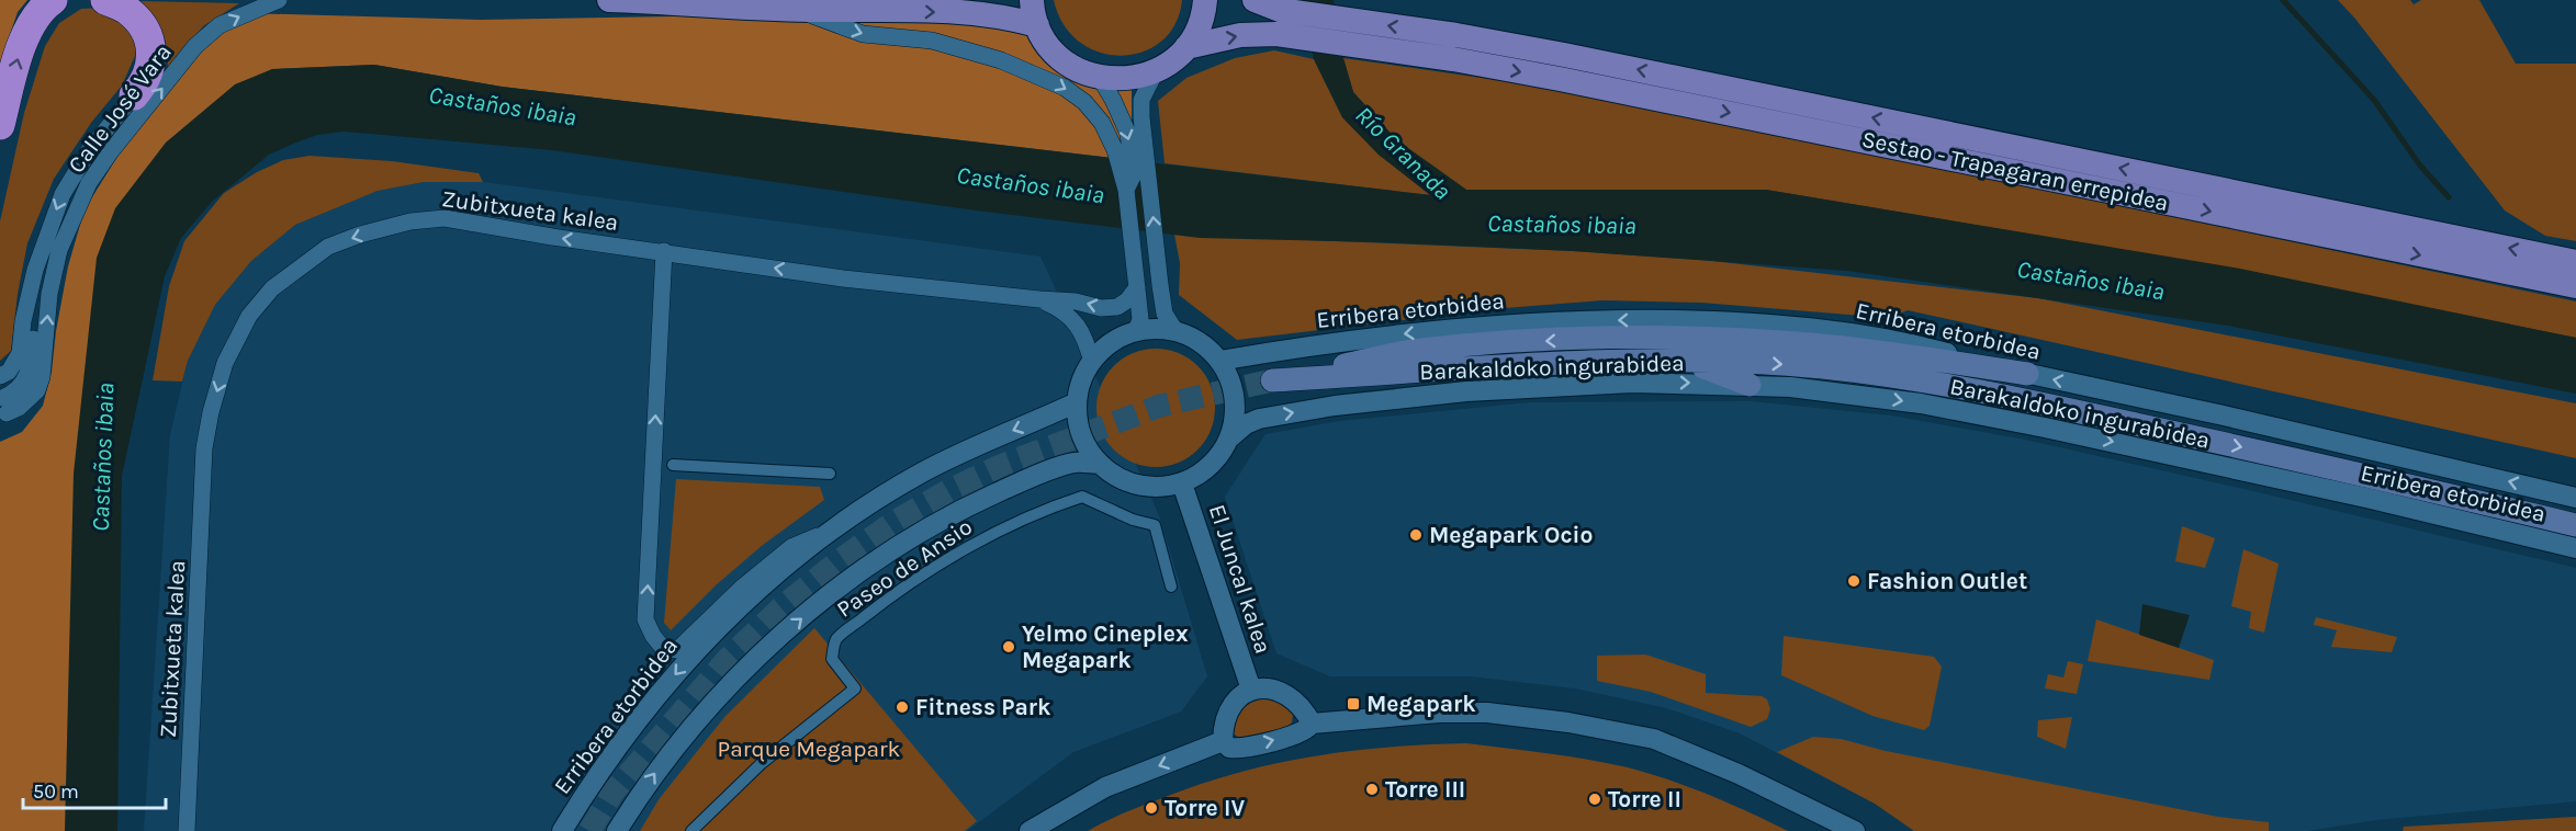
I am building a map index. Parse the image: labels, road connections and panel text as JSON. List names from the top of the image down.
{
  "streets": {
    "main road": ["Sestao - Trapagaran errepidea", "Barakaldoko ingurabidea"],
    "street": [
      "Calle José Vara",
      "Zubitxueta kalea",
      "Erribera etorbidea",
      "Paseo de Ansio",
      "El Juncal kalea"
    ]
  },
  "crossings": [
    ["Zubitxueta kalea", "Erribera etorbidea"],
    ["Zubitxueta kalea", "El Juncal kalea"],
    ["Erribera etorbidea", "Barakaldoko ingurabidea"],
    ["Erribera etorbidea", "El Juncal kalea"]
  ],
  "water": ["Castaños ibaia", "Río Granada"],
  "parks": ["Parque Megapark"],
  "places": {
    "other": [
      "Megapark Ocio",
      "Fashion Outlet",
      "Yelmo Cineplex Megapark",
      "Fitness Park",
      "Torre III",
      "Torre II",
      "Torre IV"
    ],
    "transit": ["Megapark"]
  },
  "scale_bar": "50 m"
}
